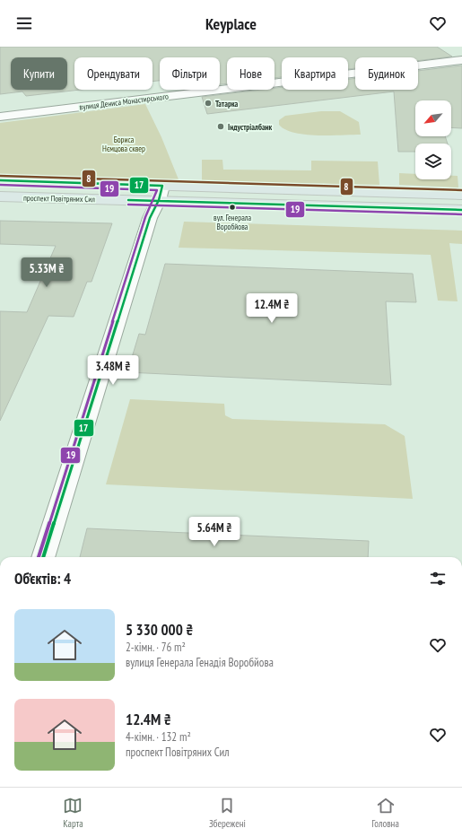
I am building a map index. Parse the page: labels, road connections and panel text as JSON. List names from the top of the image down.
{
  "streets": {
    "main road": ["проспект Повітряних Сил"],
    "street": ["вулиця Дениса Монастирського"]
  },
  "parks": ["Бориса Нємцова сквер"],
  "places": ["Татарка", "Індустріалбанк", "вул. Генерала Воробйова"],
  "lines": ["transit line 8", "transit line 17", "transit line 19"],
  "north": "bottom left",
  "page": {
    "header": "Keyplace",
    "chip": [
      "Купити",
      "Орендувати",
      "Фільтри",
      "Нове",
      "Квартира",
      "Будинок"
    ],
    "price": [
      "5.33M ₴",
      "12.4M ₴",
      "3.48M ₴",
      "5.64M ₴"
    ],
    "heading": "Об’єктів: 4",
    "list": [
      {
        "name": "5 330 000 ₴",
        "note": "2-кімн. · 76 m² · вулиця Генерала Генадія Воробйова"
      },
      {
        "name": "12.4M ₴",
        "note": "4-кімн. · 132 m² · проспект Повітряних Сил"
      }
    ],
    "tabs": ["Карта", "Збережені", "Головна"]
  }
}
